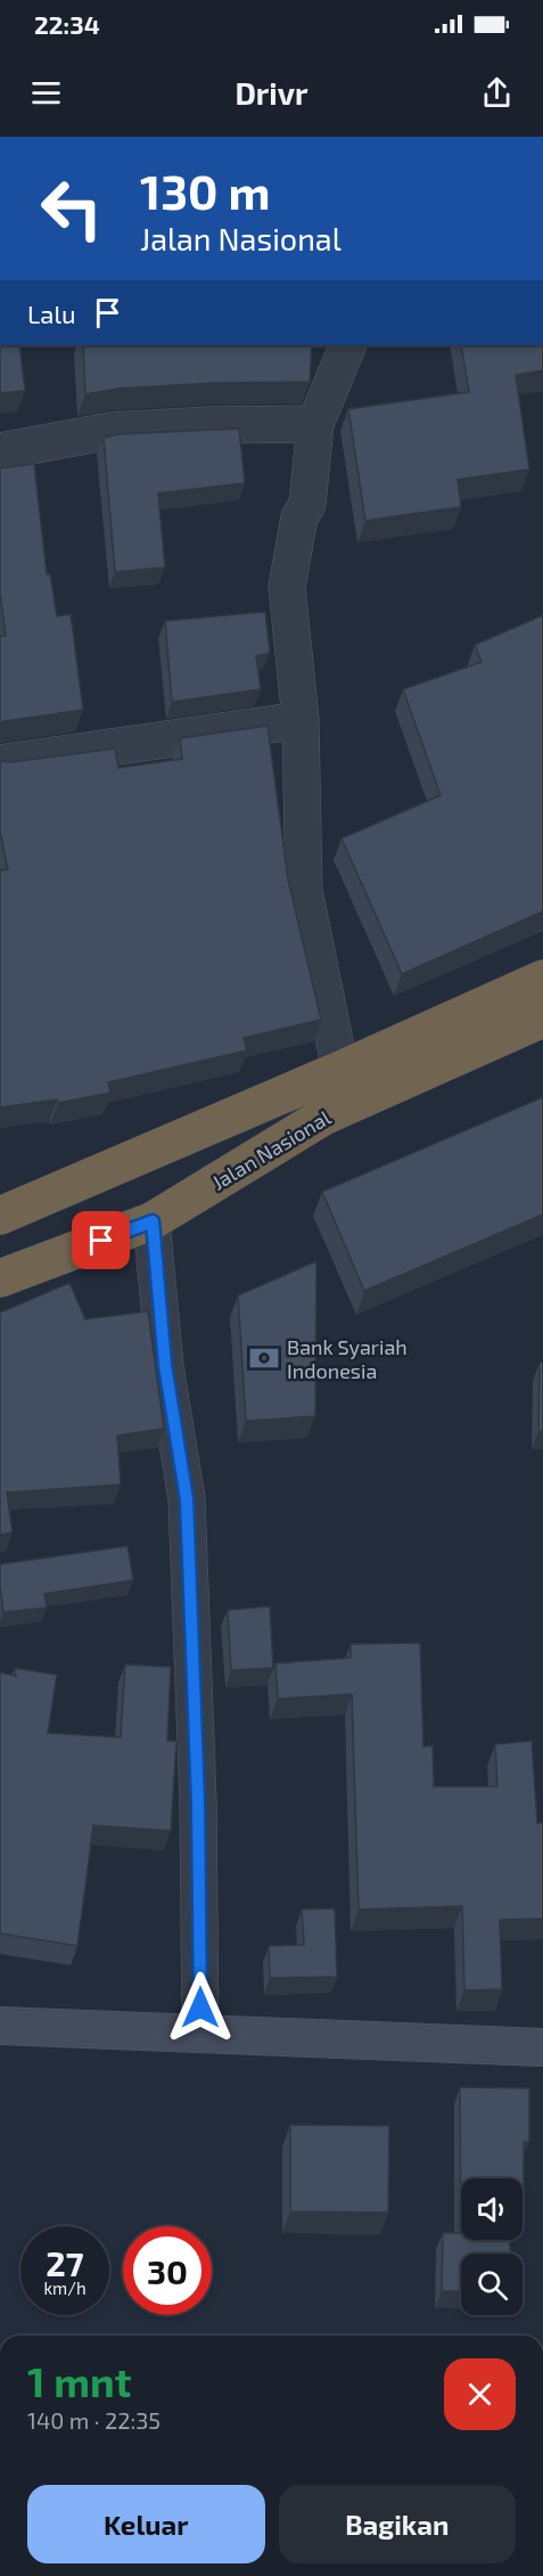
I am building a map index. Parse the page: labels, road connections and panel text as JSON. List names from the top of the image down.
{
  "streets": {
    "highway": ["Jalan Nasional"]
  },
  "places": {
    "bank": ["Bank Syariah Indonesia"]
  },
  "page": {
    "status": "22:34",
    "header": "Drivr",
    "turn": ["130 m", "Jalan Nasional"],
    "then": "Lalu",
    "speed": "27 km/h",
    "limit": "30",
    "heading": ["1 mnt", "140 m · 22:35"],
    "buttons": ["Keluar", "Bagikan"]
  }
}
